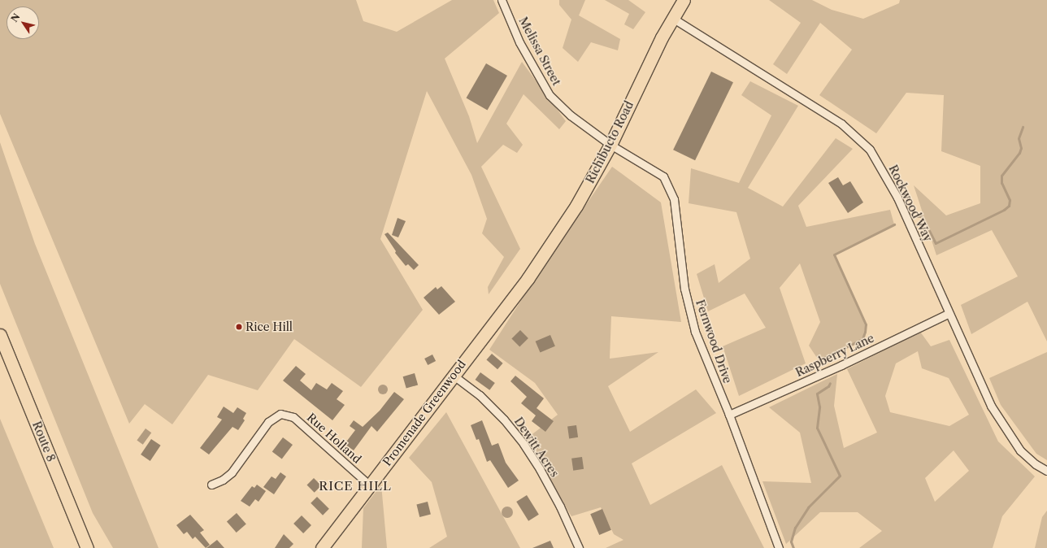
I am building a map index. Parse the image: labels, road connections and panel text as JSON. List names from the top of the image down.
{
  "streets": {
    "main road": ["Richibucto Road", "Promenade Greenwood", "Route 8"],
    "street": [
      "Melissa Street",
      "Rockwood Way",
      "Fernwood Drive",
      "Raspberry Lane",
      "Rue Holland",
      "Dewitt Acres"
    ]
  },
  "crossings": [
    ["Melissa Street", "Richibucto Road"],
    ["Melissa Street", "Fernwood Drive"],
    ["Richibucto Road", "Rockwood Way"],
    ["Richibucto Road", "Fernwood Drive"],
    ["Richibucto Road", "Promenade Greenwood"],
    ["Rockwood Way", "Raspberry Lane"],
    ["Fernwood Drive", "Raspberry Lane"],
    ["Promenade Greenwood", "Rue Holland"],
    ["Promenade Greenwood", "Dewitt Acres"]
  ],
  "districts": ["RICE HILL"],
  "places": ["Rice Hill"],
  "north": "top left"
}
